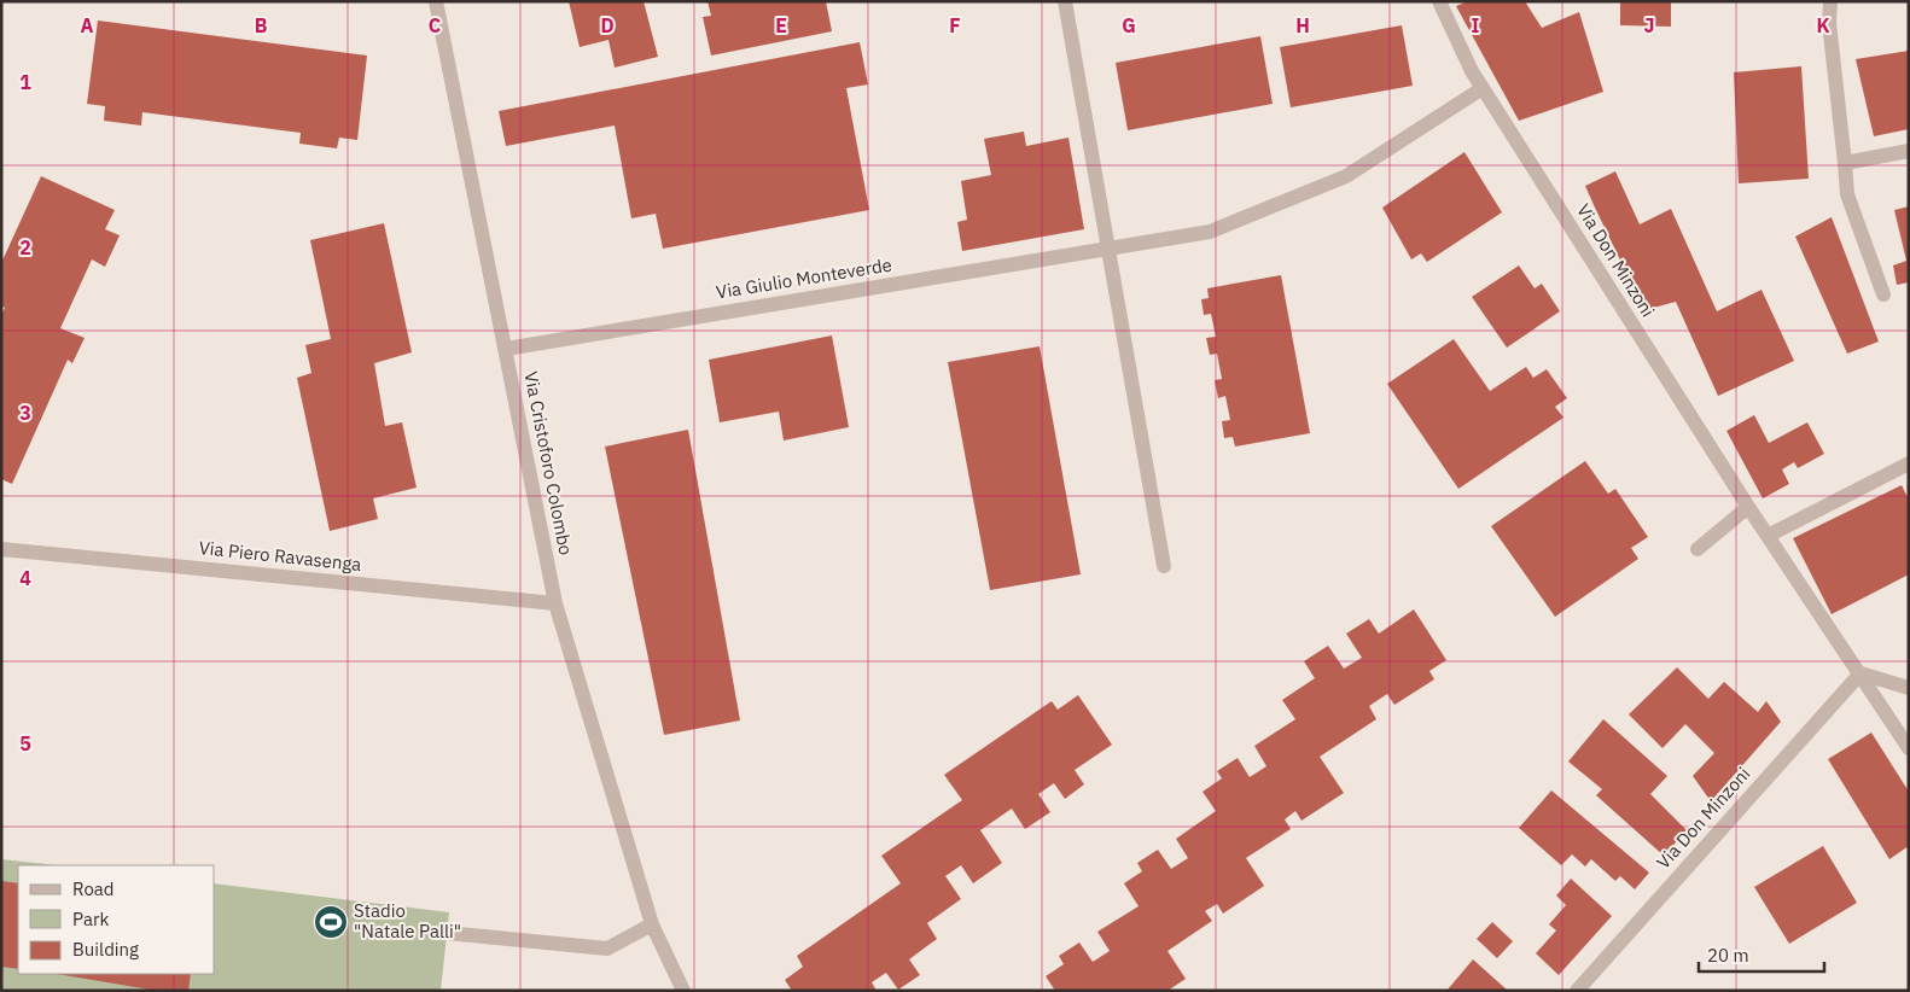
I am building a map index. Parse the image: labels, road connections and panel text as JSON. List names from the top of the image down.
{
  "streets": {
    "street": [
      "Via Don Minzoni",
      "Via Giulio Monteverde",
      "Via Cristoforo Colombo",
      "Via Piero Ravasenga"
    ]
  },
  "crossings": [
    ["Via Don Minzoni", "Via Giulio Monteverde"],
    ["Via Giulio Monteverde", "Via Cristoforo Colombo"],
    ["Via Cristoforo Colombo", "Via Piero Ravasenga"]
  ],
  "places": {
    "sports": ["Stadio \"Natale Palli\""]
  },
  "legend": ["Road", "Park", "Building"],
  "scale_bar": "20 m",
  "grid": {
    "columns": [
      "A",
      "B",
      "C",
      "D",
      "E",
      "F",
      "G",
      "H",
      "I",
      "J",
      "K"
    ],
    "rows": [
      "1",
      "2",
      "3",
      "4",
      "5"
    ]
  }
}
